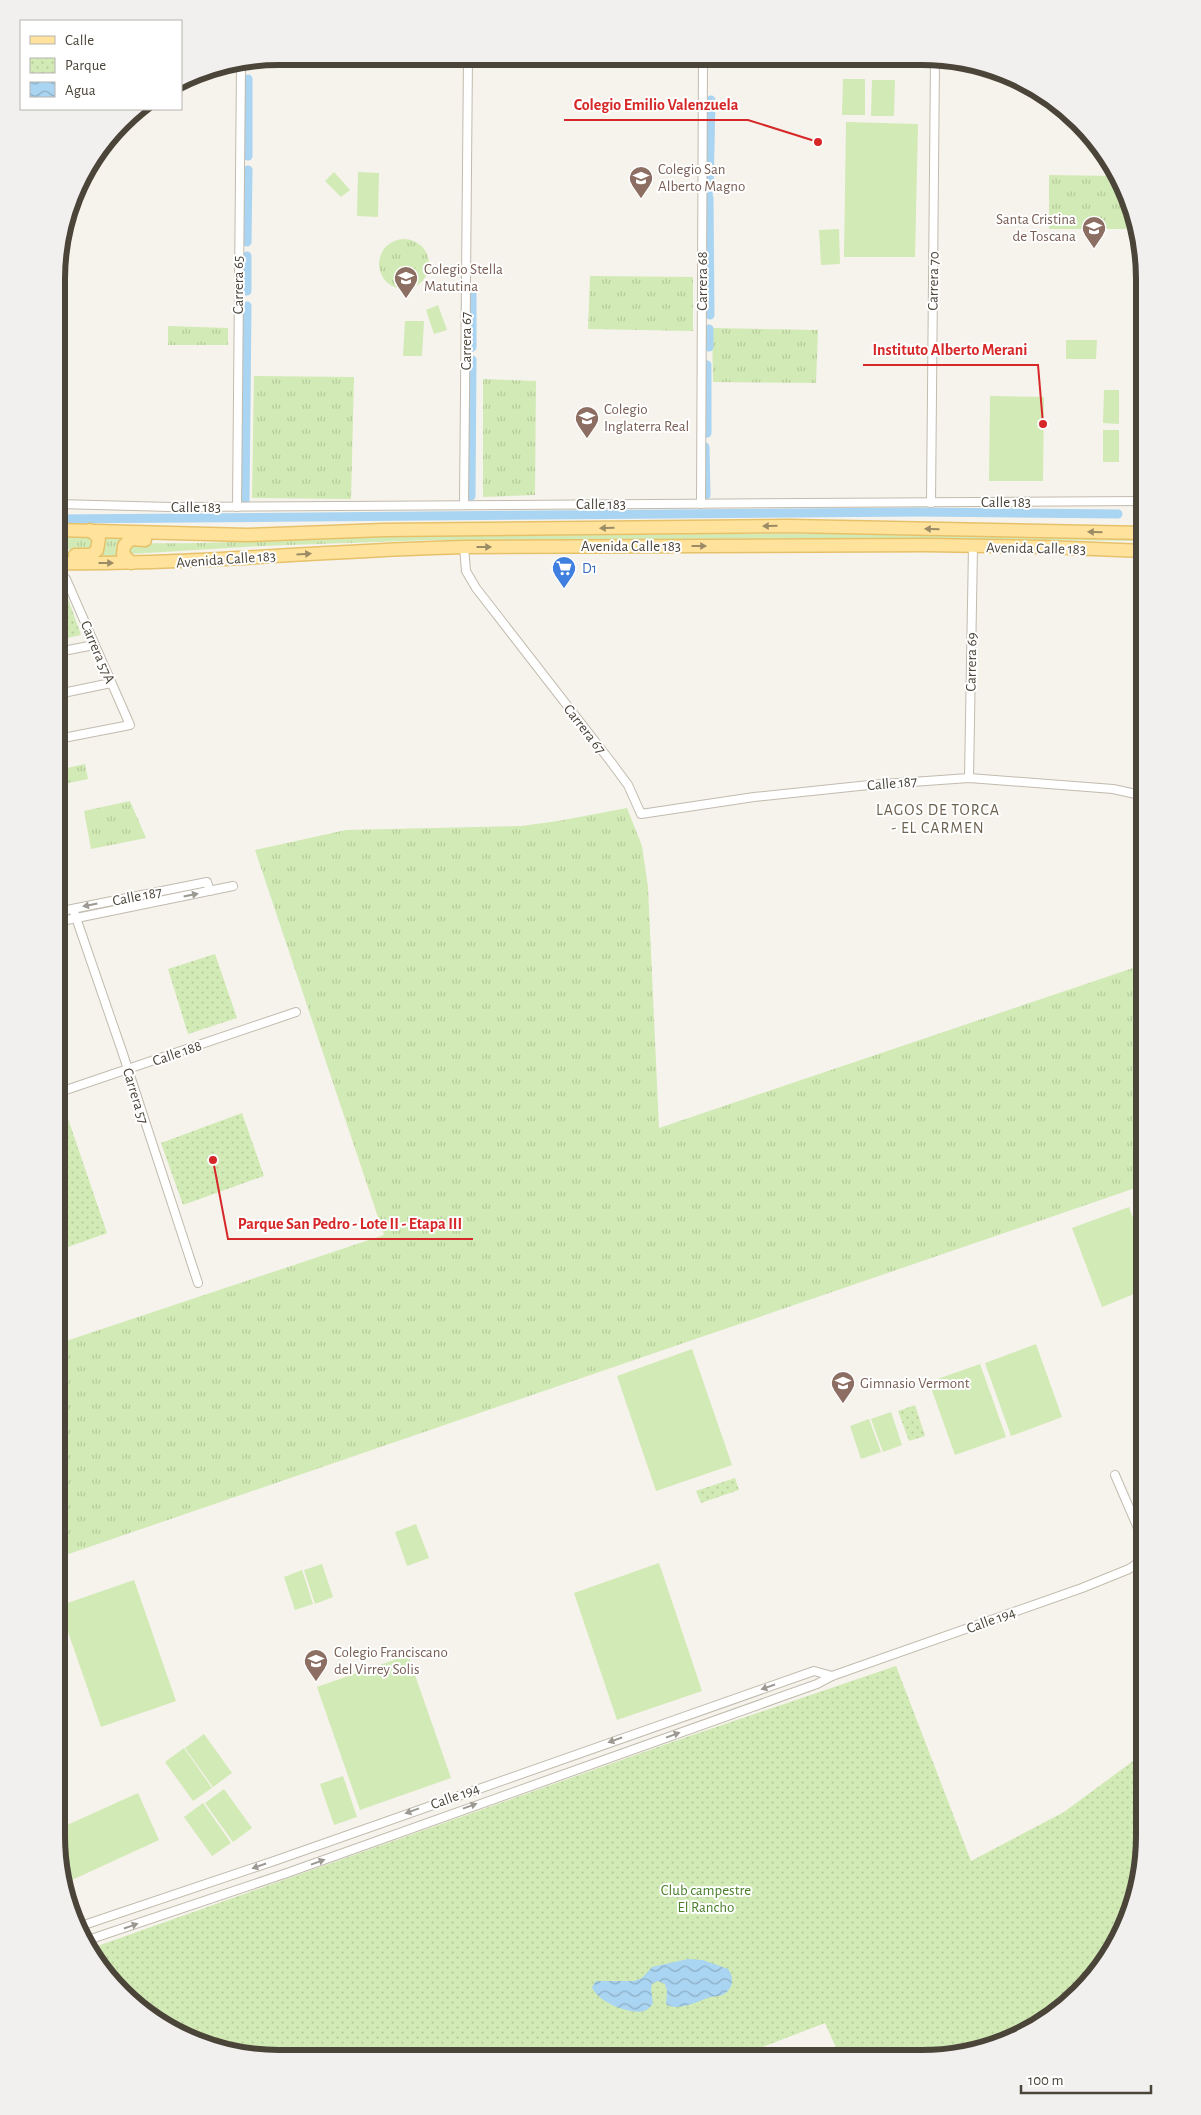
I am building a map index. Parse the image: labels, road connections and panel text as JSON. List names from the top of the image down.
{
  "streets": {
    "main road": ["Avenida Calle 183"],
    "street": [
      "Carrera 68",
      "Carrera 70",
      "Carrera 65",
      "Carrera 67",
      "Calle 183",
      "Carrera 57A",
      "Carrera 69",
      "Calle 187",
      "Calle 188",
      "Carrera 57",
      "Calle 194"
    ]
  },
  "crossings": [
    ["Carrera 68", "Calle 183"],
    ["Carrera 70", "Calle 183"],
    ["Carrera 65", "Calle 183"],
    ["Carrera 67", "Calle 183"],
    ["Carrera 67", "Avenida Calle 183"],
    ["Carrera 67", "Calle 187"],
    ["Avenida Calle 183", "Carrera 69"],
    ["Carrera 69", "Calle 187"],
    ["Calle 187", "Carrera 57"],
    ["Calle 188", "Carrera 57"]
  ],
  "districts": ["LAGOS DE TORCA - EL CARMEN"],
  "parks": ["Club campestre El Rancho"],
  "places": {
    "other": ["Colegio Emilio Valenzuela", "Instituto Alberto Merani", "Parque San Pedro - Lote II - Etapa III"],
    "school or university": [
      "Colegio San Alberto Magno",
      "Santa Cristina de Toscana",
      "Colegio Stella Matutina",
      "Colegio Inglaterra Real",
      "Gimnasio Vermont",
      "Colegio Franciscano del Virrey Solis"
    ],
    "supermarket": ["D1"]
  },
  "legend": ["Calle", "Parque", "Agua"],
  "scale_bar": "100 m"
}
